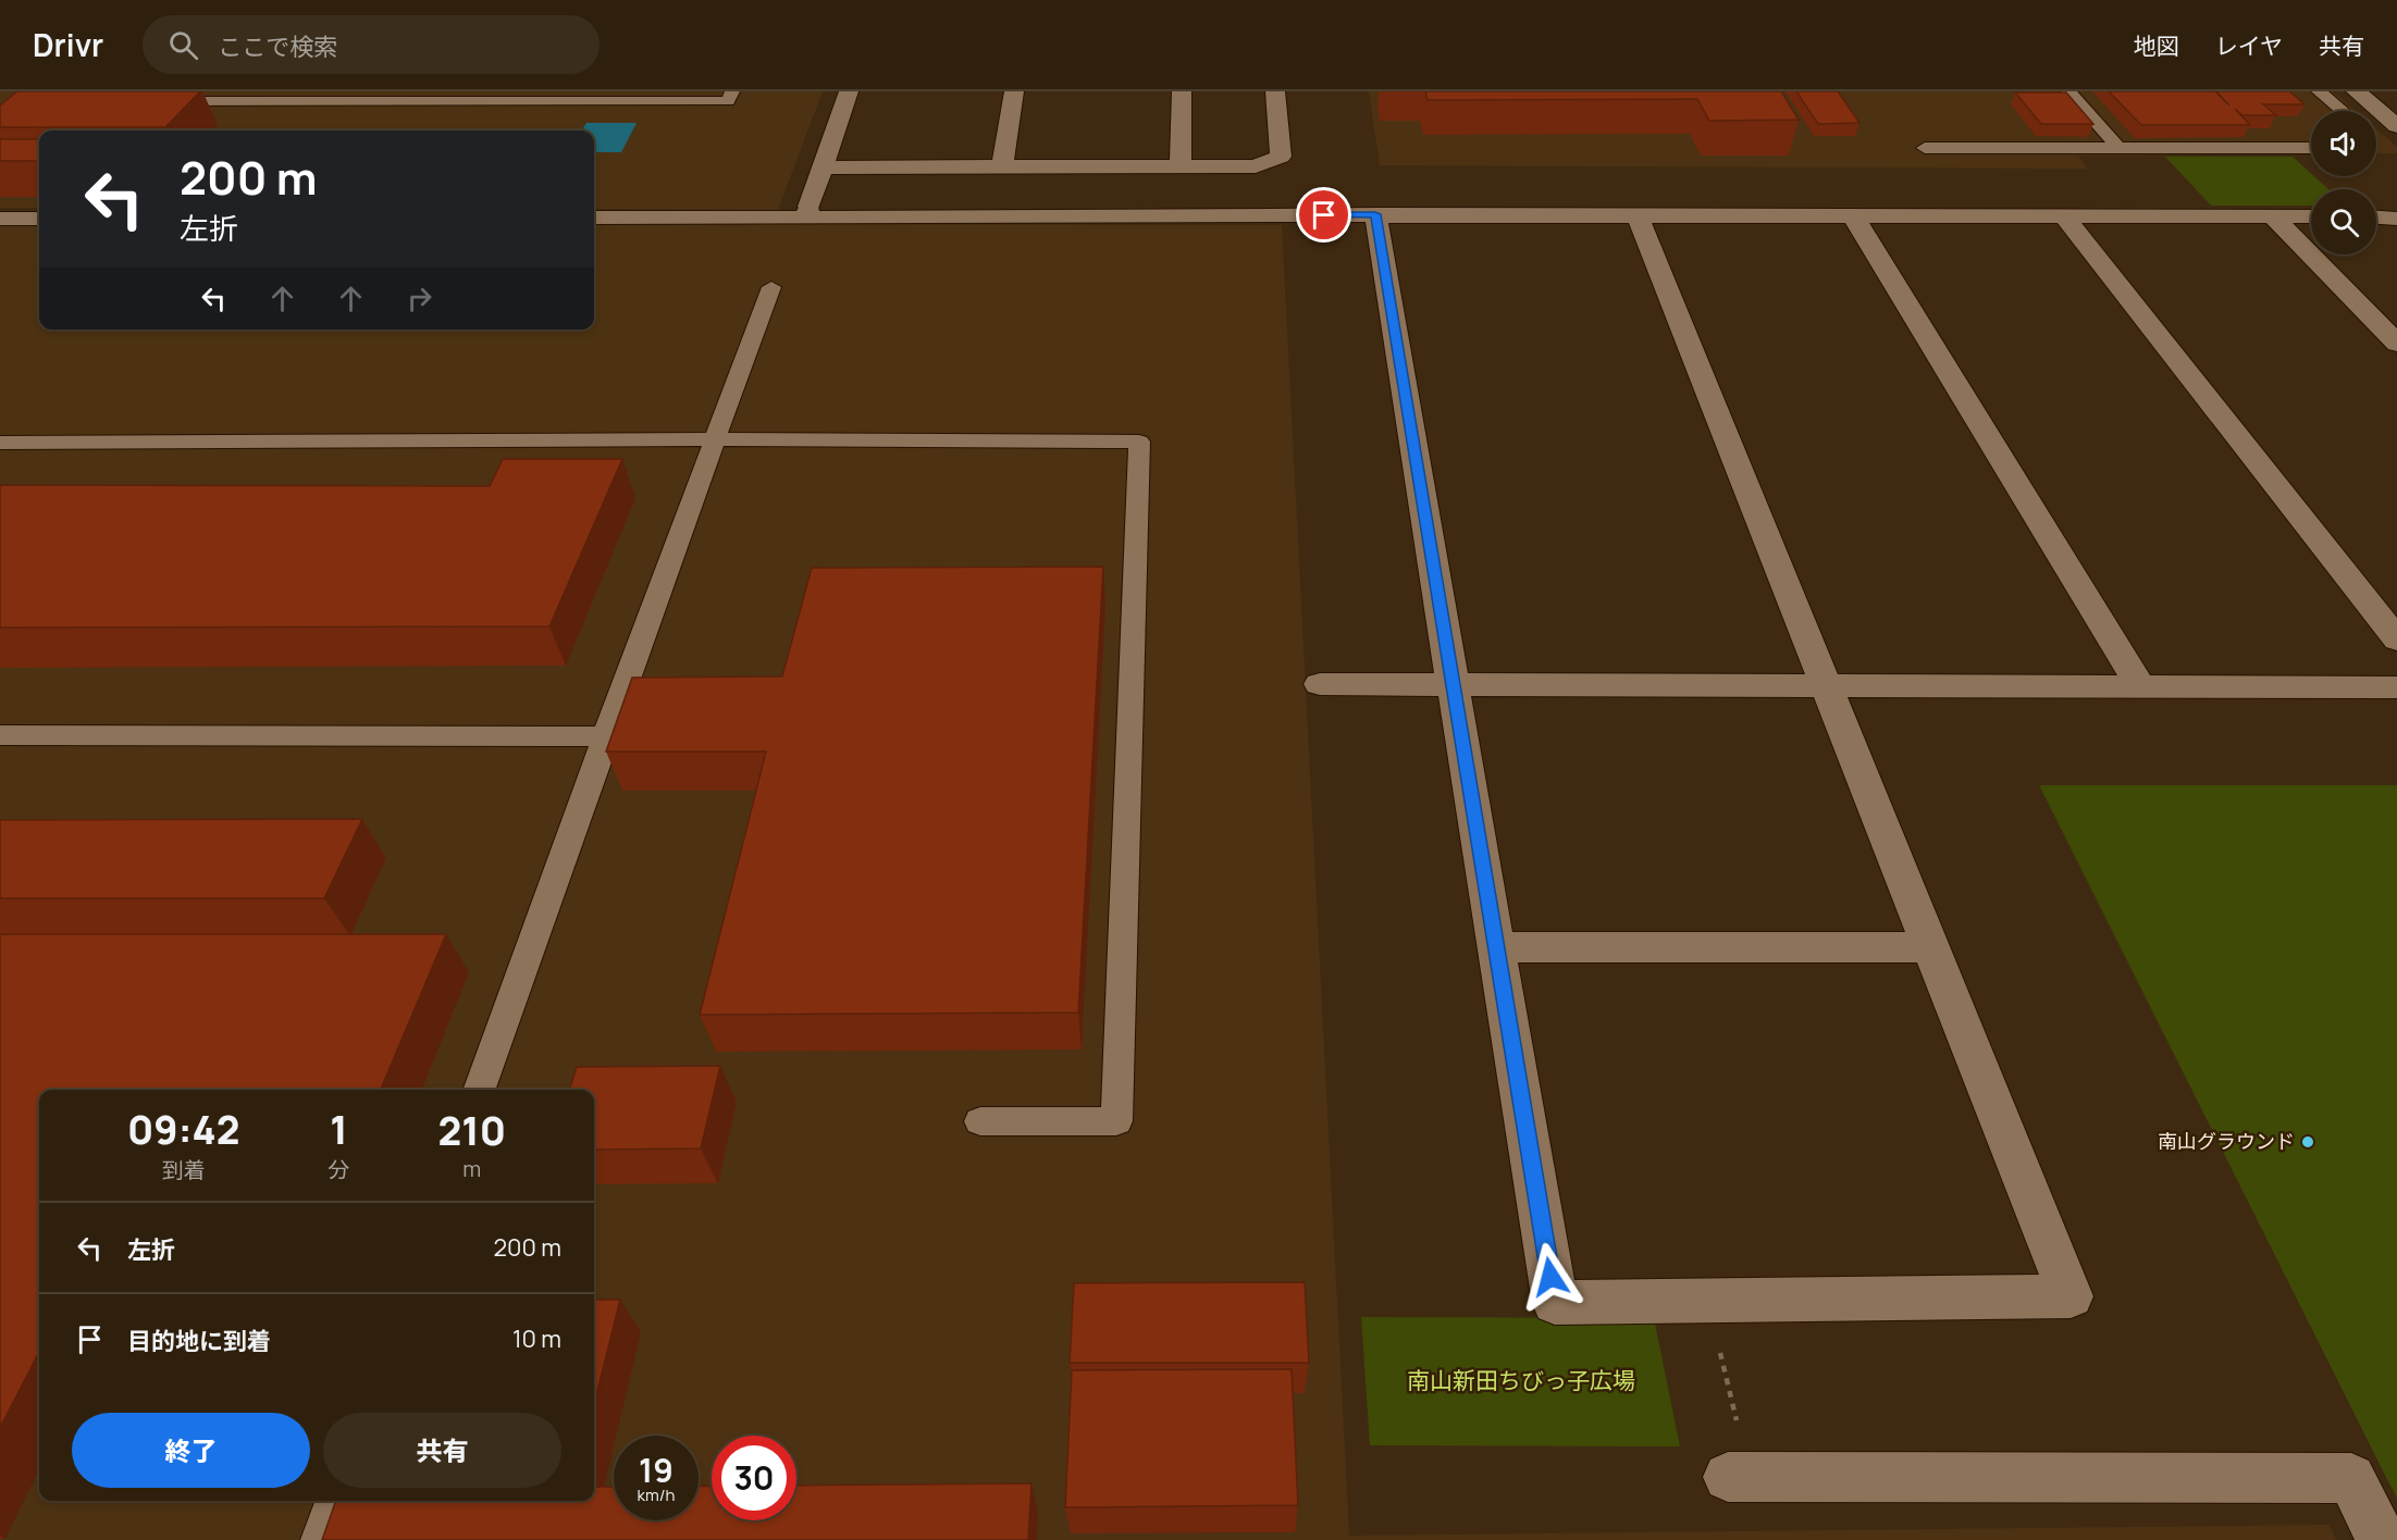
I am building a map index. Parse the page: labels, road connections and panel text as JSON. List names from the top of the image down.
{
  "parks": ["南山新田ちびっ子広場"],
  "places": ["南山グラウンド"],
  "page": {
    "header": "Drivr",
    "search": "ここで検索",
    "nav": ["地図", "レイヤ", "共有"],
    "turn": ["200 m", "左折"],
    "eta": [
      "09:42",
      "到着",
      "1",
      "分",
      "210",
      "m"
    ],
    "list": [
      {
        "name": "左折",
        "value": "200 m"
      },
      {
        "name": "目的地に到着",
        "value": "10 m"
      }
    ],
    "buttons": ["終了", "共有"],
    "speed": "19 km/h",
    "limit": "30"
  }
}
